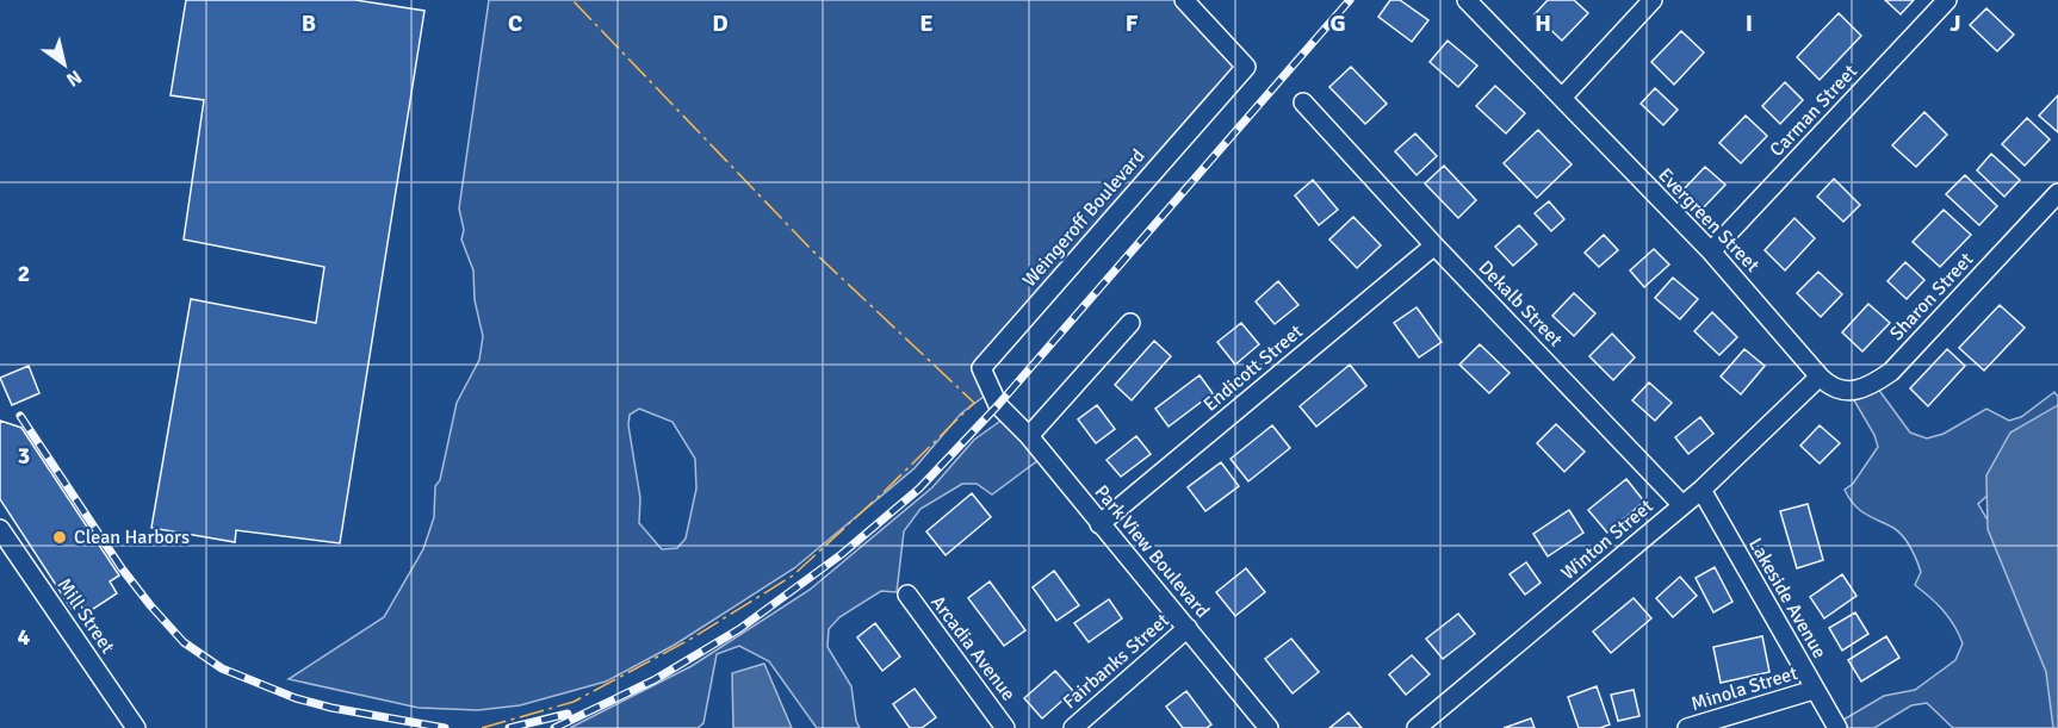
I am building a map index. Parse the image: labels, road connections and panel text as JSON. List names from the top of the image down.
{
  "streets": {
    "street": [
      "Carman Street",
      "Weingeroff Boulevard",
      "Evergreen Street",
      "Sharon Street",
      "Dekalb Street",
      "Endicott Street",
      "Winton Street",
      "Park View Boulevard",
      "Lakeside Avenue",
      "Mill Street",
      "Arcadia Avenue",
      "Fairbanks Street",
      "Minola Street"
    ]
  },
  "crossings": [
    ["Carman Street", "Evergreen Street"],
    ["Weingeroff Boulevard", "Park View Boulevard"],
    ["Evergreen Street", "Sharon Street"],
    ["Evergreen Street", "Winton Street"],
    ["Sharon Street", "Winton Street"],
    ["Dekalb Street", "Endicott Street"],
    ["Dekalb Street", "Winton Street"],
    ["Endicott Street", "Park View Boulevard"],
    ["Winton Street", "Lakeside Avenue"],
    ["Park View Boulevard", "Fairbanks Street"],
    ["Lakeside Avenue", "Minola Street"]
  ],
  "places": ["Clean Harbors"],
  "north": "bottom right",
  "grid": {
    "columns": [
      "B",
      "C",
      "D",
      "E",
      "F",
      "G",
      "H",
      "I",
      "J"
    ],
    "rows": ["2", "3", "4"]
  }
}
